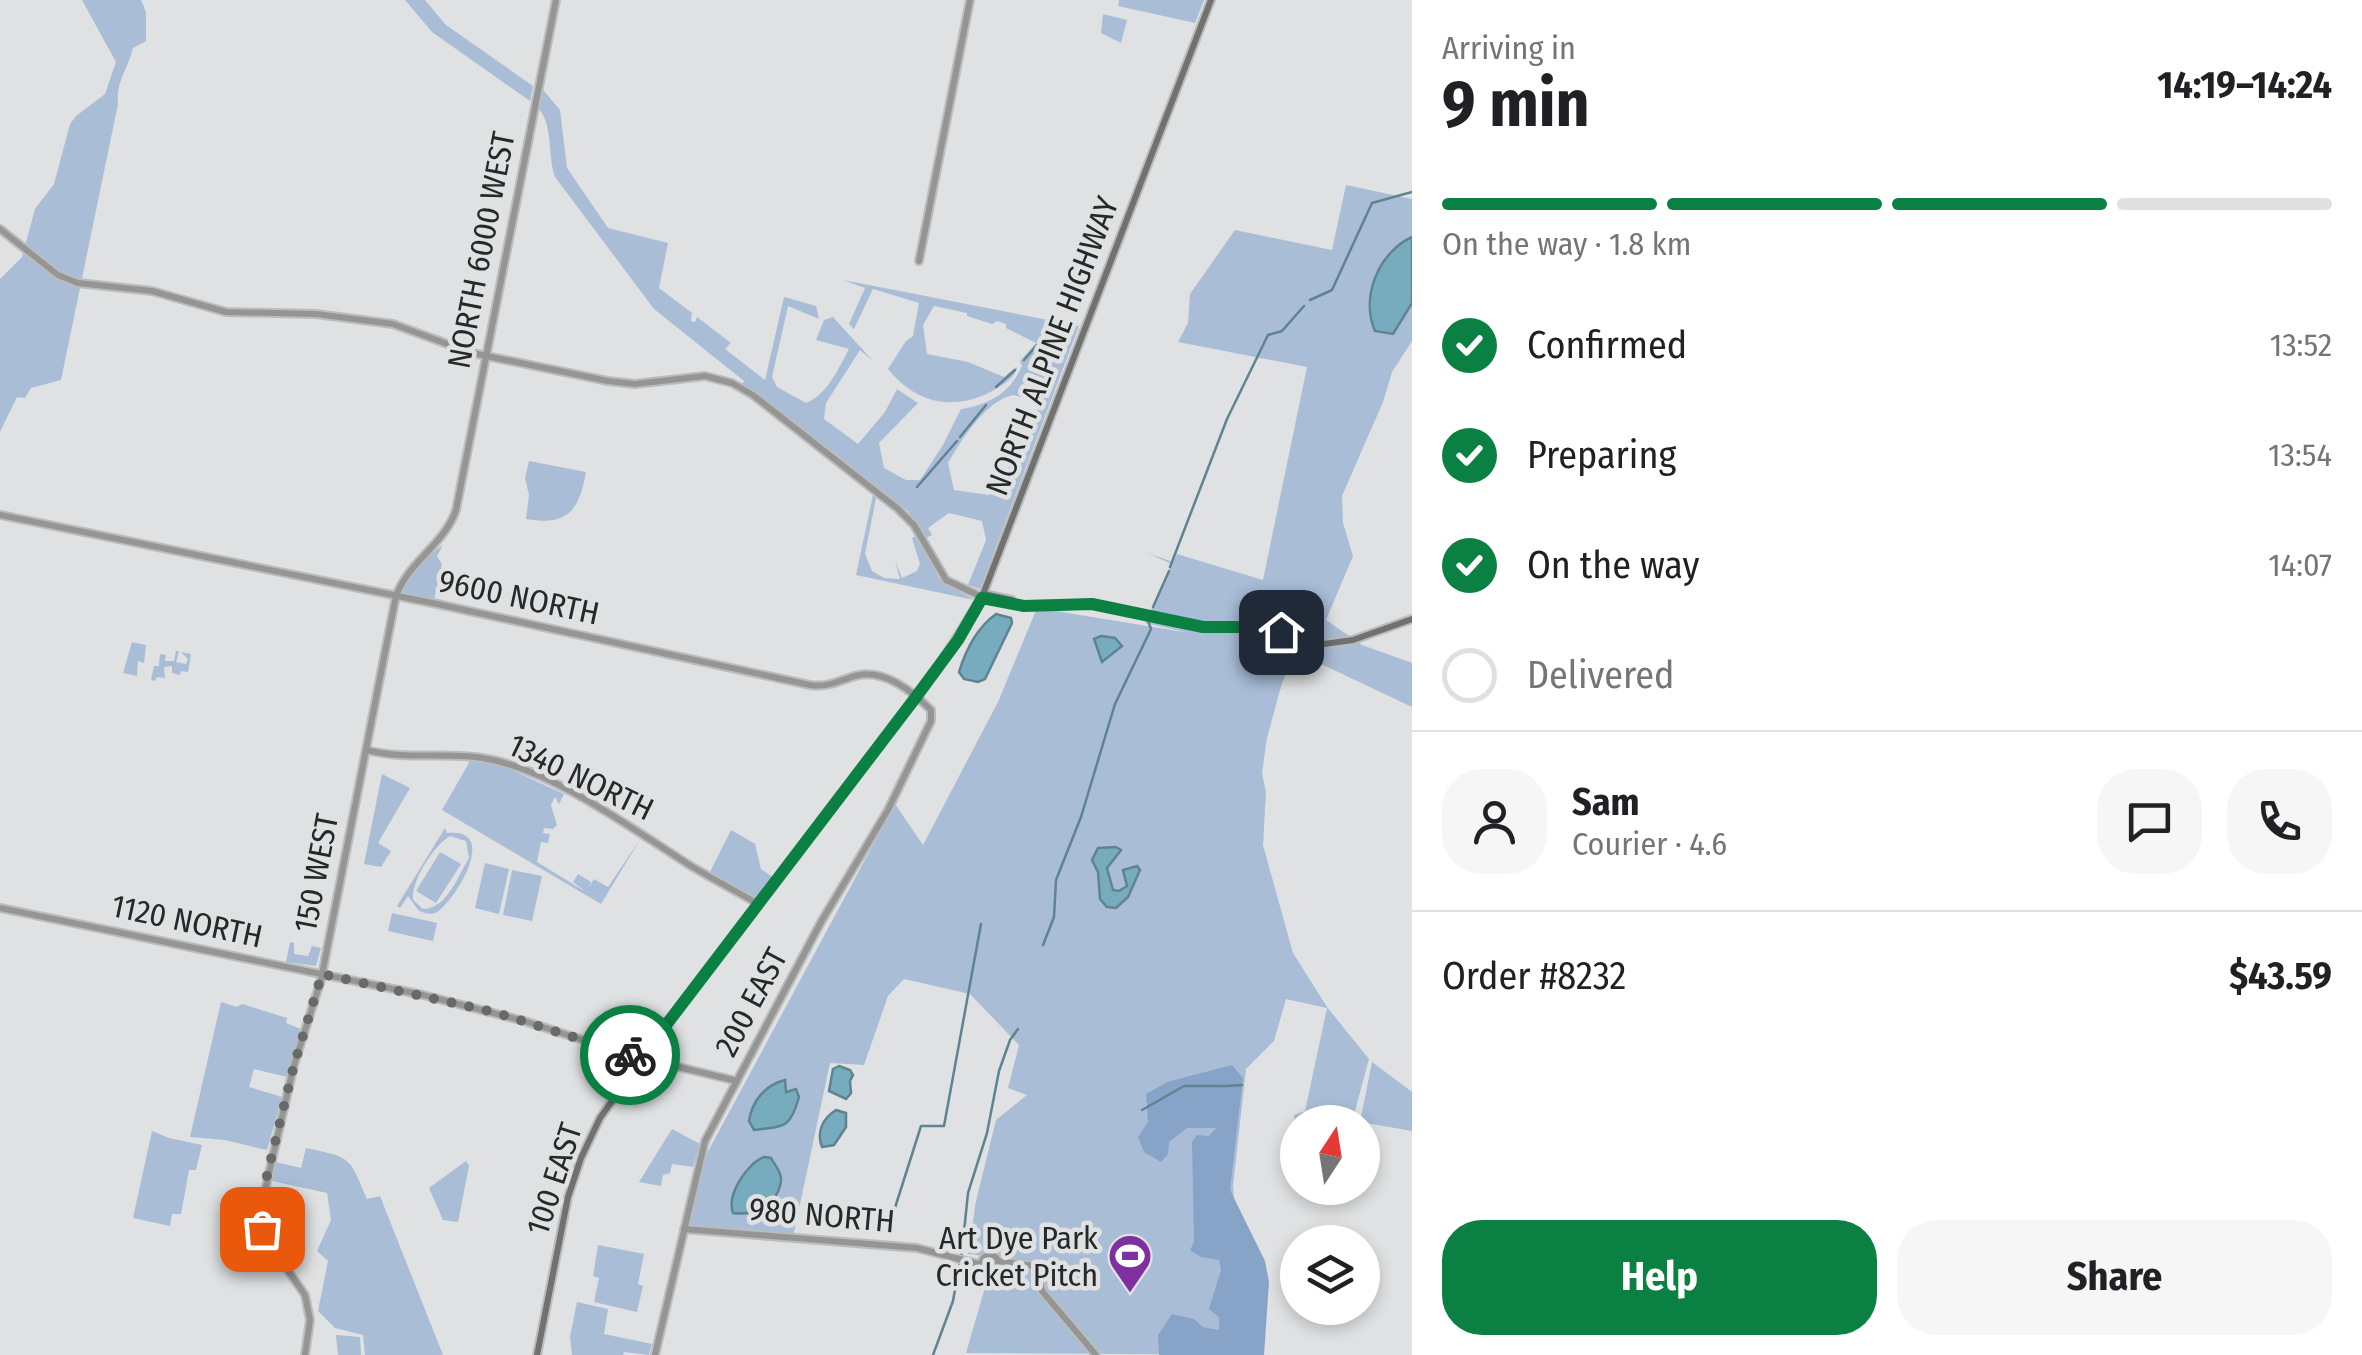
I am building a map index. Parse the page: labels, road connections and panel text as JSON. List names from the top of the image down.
{
  "streets": {
    "main road": ["NORTH ALPINE HIGHWAY", "100 EAST"],
    "street": [
      "NORTH 6000 WEST",
      "9600 NORTH",
      "1340 NORTH",
      "150 WEST",
      "1120 NORTH",
      "200 EAST",
      "980 NORTH"
    ]
  },
  "crossings": [
    ["NORTH 6000 WEST", "9600 NORTH"],
    ["NORTH 6000 WEST", "150 WEST"],
    ["NORTH ALPINE HIGHWAY", "9600 NORTH"],
    ["NORTH ALPINE HIGHWAY", "200 EAST"],
    ["NORTH ALPINE HIGHWAY", "100 EAST"],
    ["9600 NORTH", "150 WEST"],
    ["9600 NORTH", "200 EAST"],
    ["9600 NORTH", "100 EAST"],
    ["1340 NORTH", "150 WEST"],
    ["1340 NORTH", "100 EAST"],
    ["150 WEST", "1120 NORTH"],
    ["1120 NORTH", "200 EAST"],
    ["1120 NORTH", "100 EAST"],
    ["200 EAST", "100 EAST"],
    ["200 EAST", "980 NORTH"]
  ],
  "places": {
    "sports": ["Art Dye Park Cricket Pitch"]
  },
  "north": "top",
  "page": {
    "heading": ["9 min", "Arriving in", "14:19–14:24"],
    "panel": [
      "Sam",
      "Courier · 4.6",
      "Order #8232",
      "$43.59"
    ],
    "bar": "On the way · 1.8 km",
    "list": [
      ["Confirmed", "13:52"],
      ["Preparing", "13:54"],
      ["On the way", "14:07"],
      "Delivered"
    ],
    "buttons": ["Help", "Share"]
  }
}
